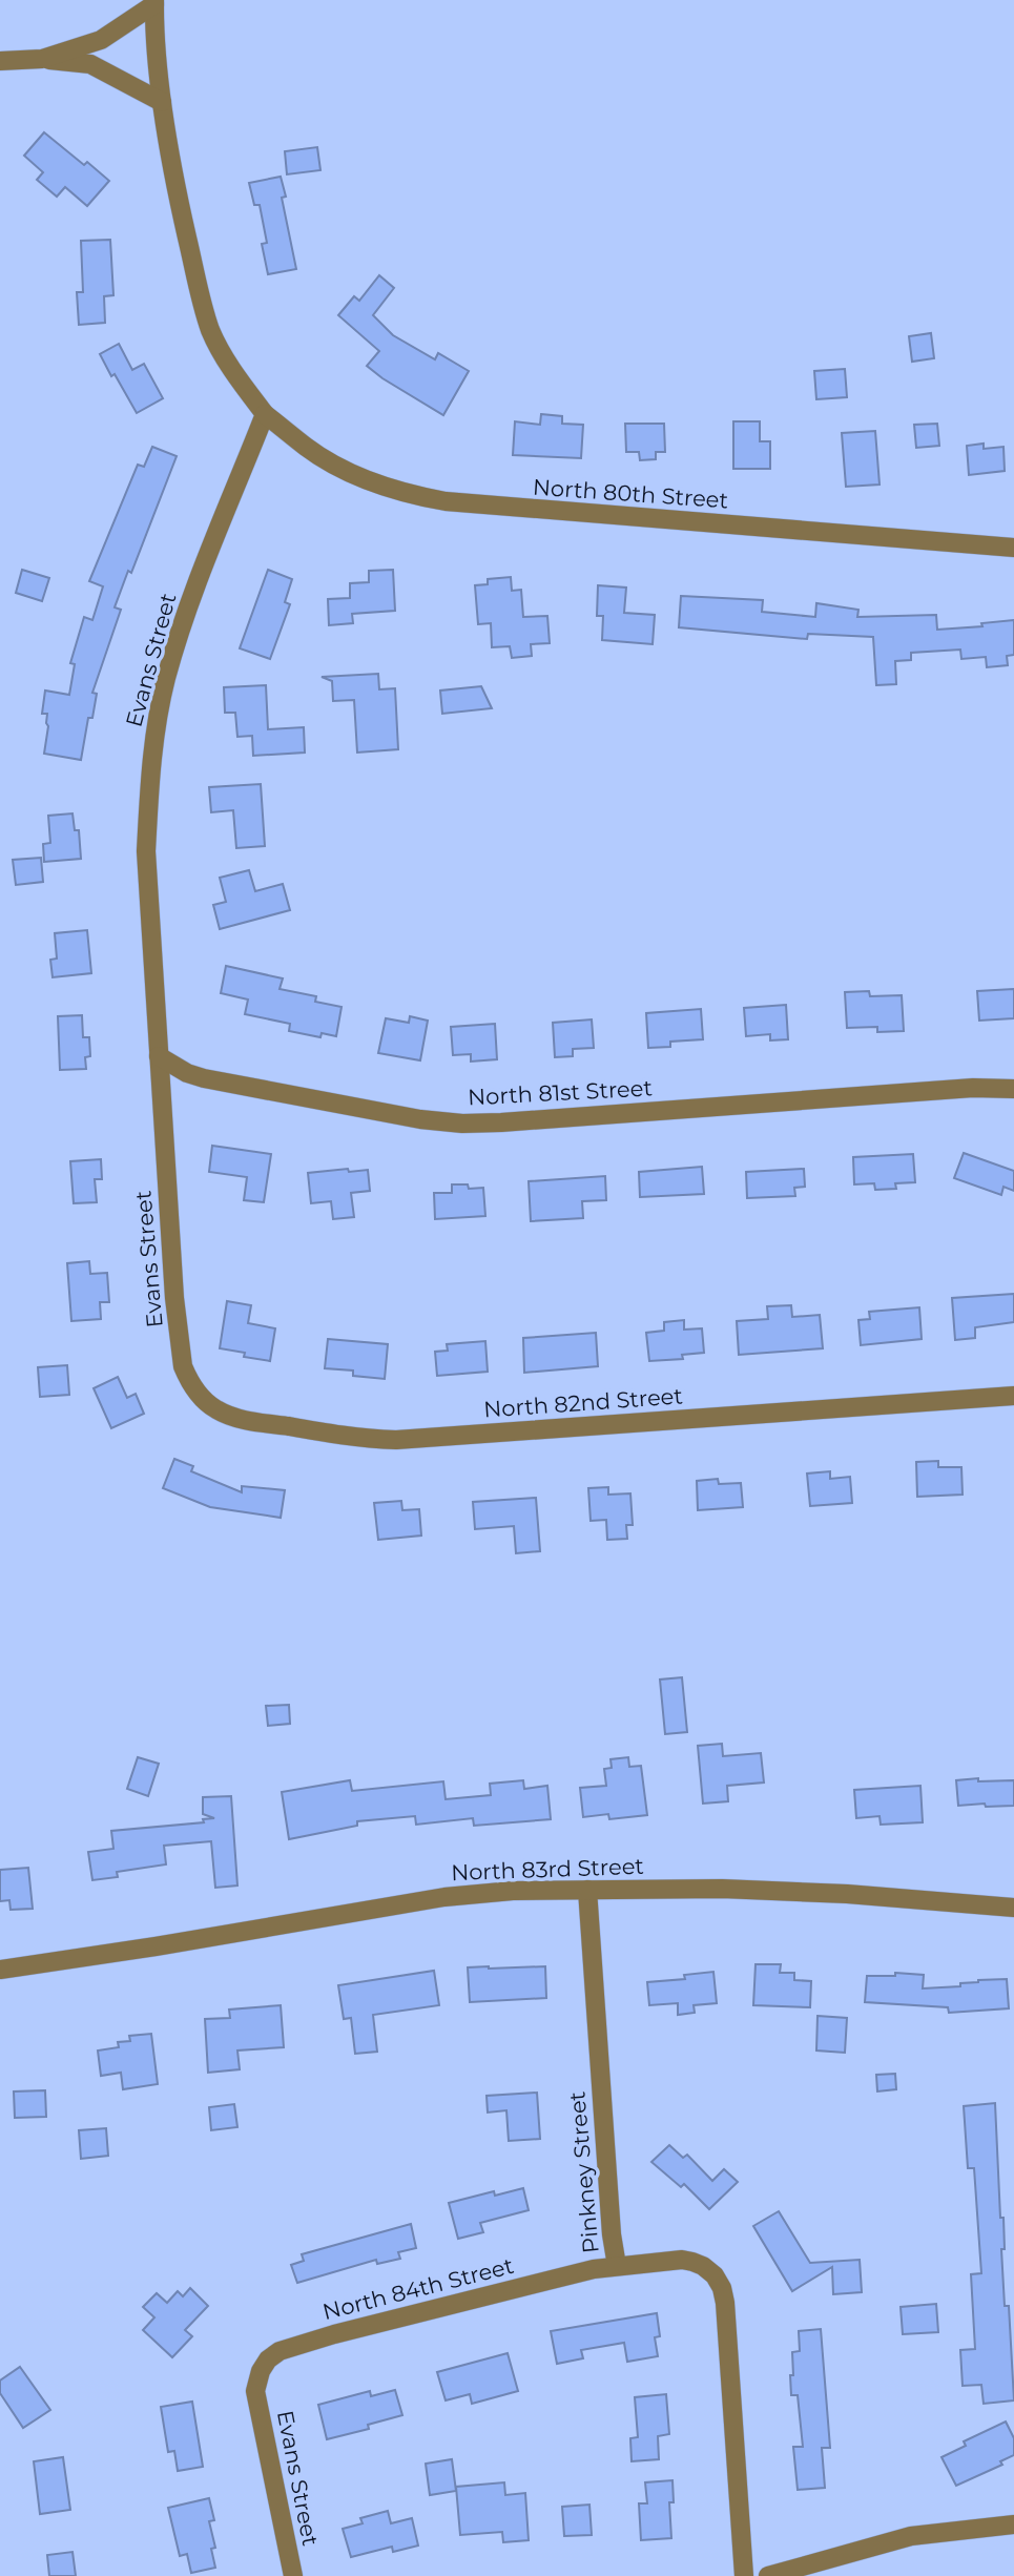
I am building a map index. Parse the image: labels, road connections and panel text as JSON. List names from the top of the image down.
{
  "streets": {
    "street": [
      "North 80th Street",
      "Evans Street",
      "North 81st Street",
      "North 82nd Street",
      "North 83rd Street",
      "Pinkney Street",
      "North 84th Street"
    ]
  },
  "crossings": [
    ["North 80th Street", "Evans Street"],
    ["Evans Street", "North 81st Street"],
    ["Evans Street", "North 82nd Street"],
    ["Evans Street", "North 84th Street"],
    ["North 83rd Street", "Pinkney Street"],
    ["Pinkney Street", "North 84th Street"]
  ]
}
